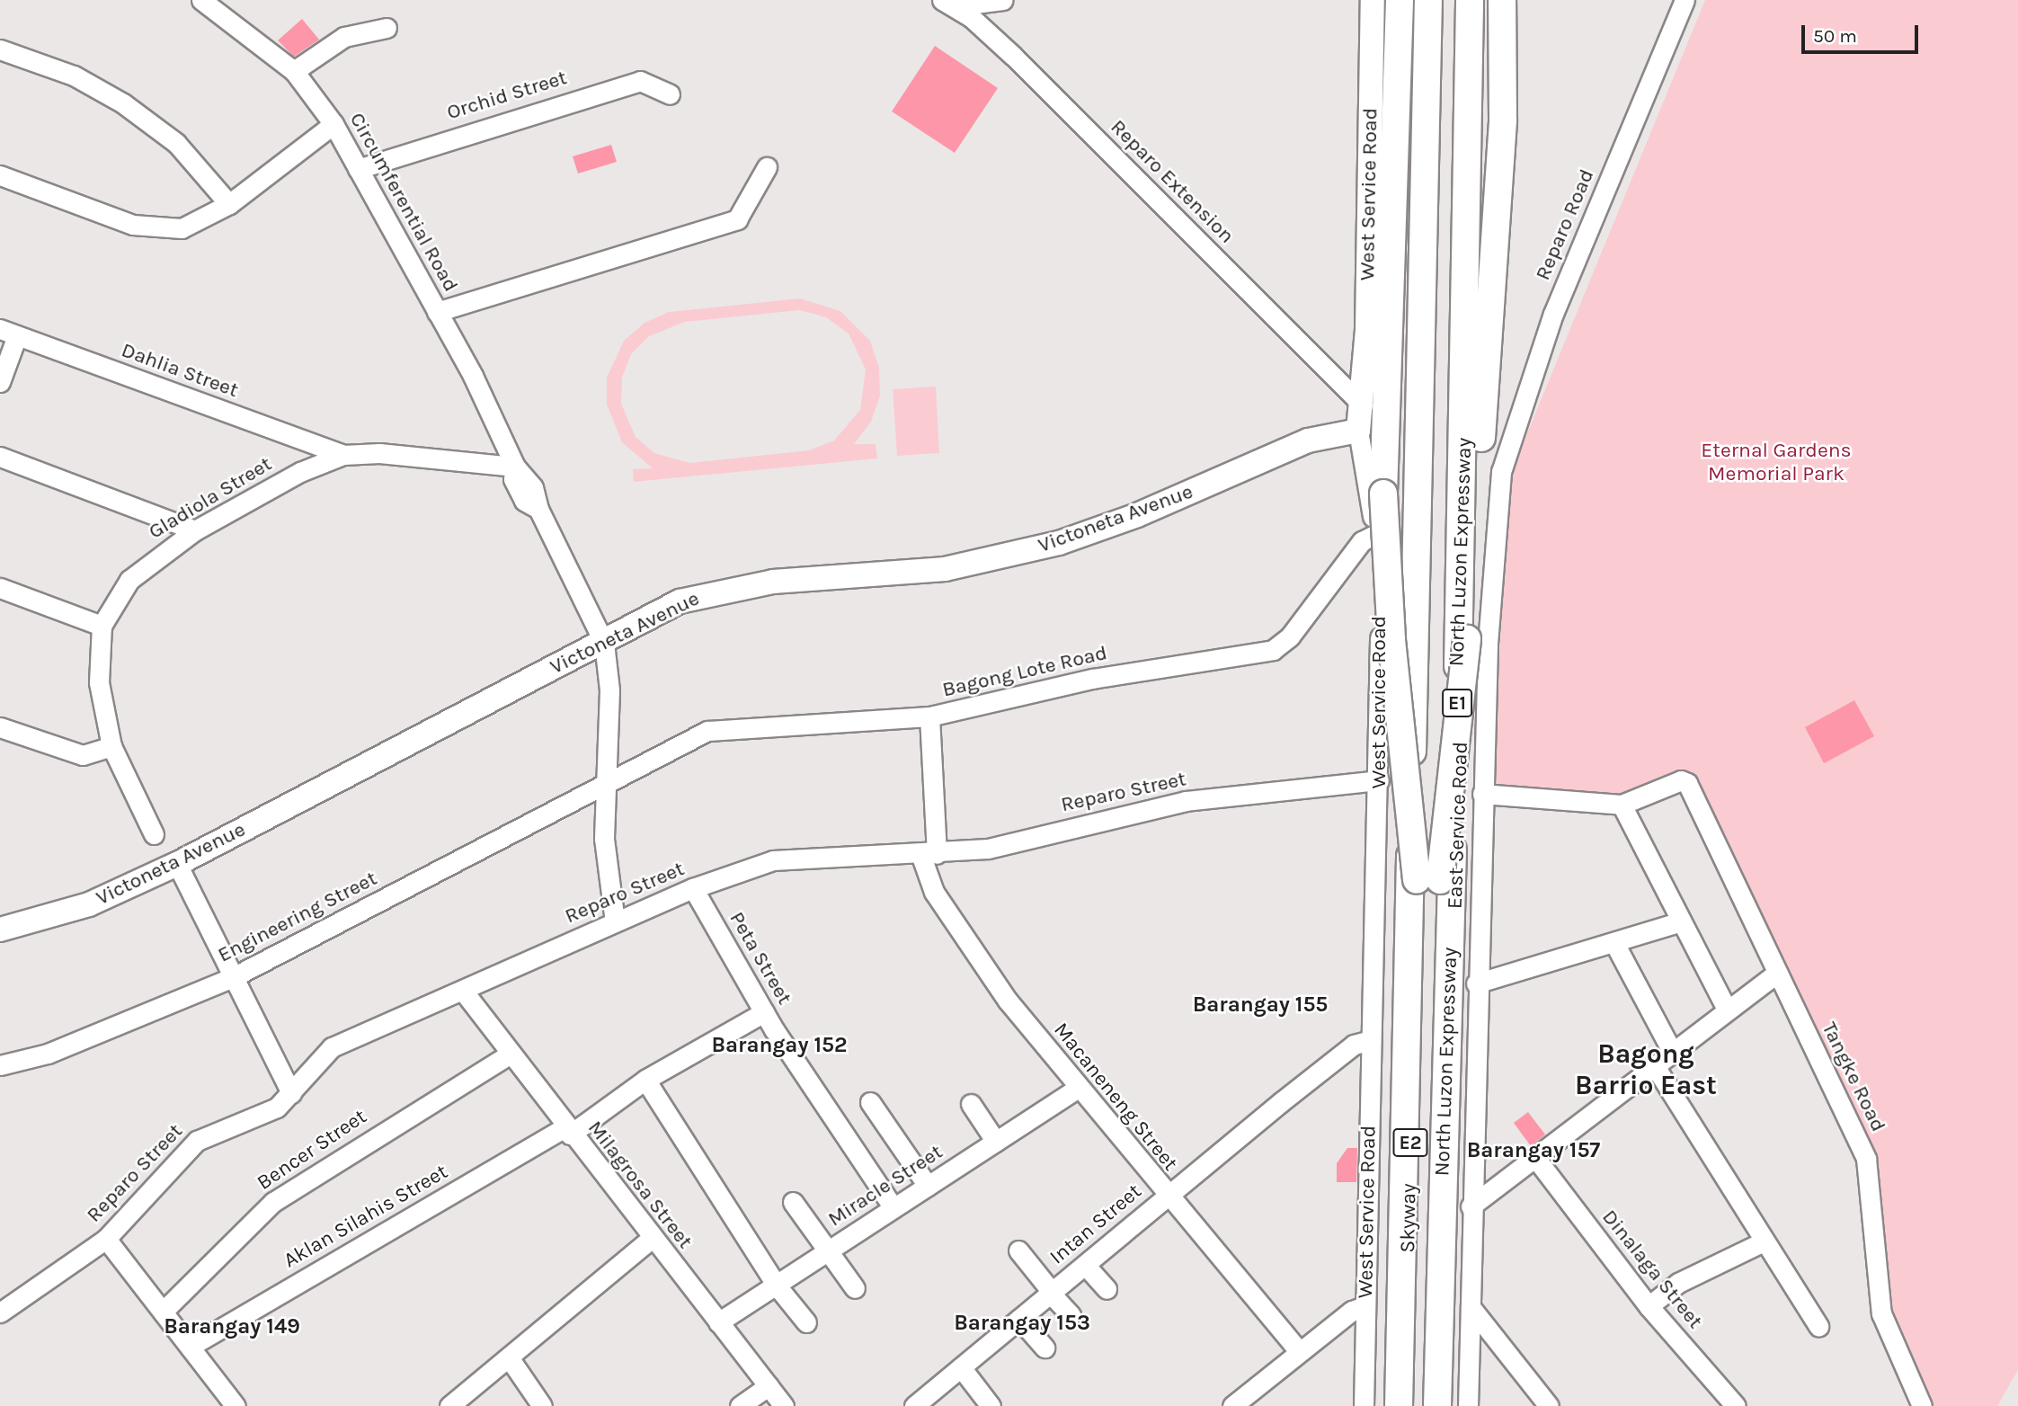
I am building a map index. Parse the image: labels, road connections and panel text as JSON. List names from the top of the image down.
{
  "streets": {
    "highway": [
      "North Luzon Expressway",
      "E1",
      "E2",
      "Skyway"
    ],
    "main road": ["West Service Road", "Victoneta Avenue"],
    "street": [
      "Orchid Street",
      "Reparo Extension",
      "Circumferential Road",
      "Reparo Road",
      "Dahlia Street",
      "Gladiola Street",
      "Bagong Lote Road",
      "Reparo Street",
      "East Service Road",
      "Engineering Street",
      "Peta Street",
      "Tangke Road",
      "Macaneneng Street",
      "Bencer Street",
      "Milagrosa Street",
      "Miracle Street",
      "Aklan Silahis Street",
      "Intan Street",
      "Dinalaga Street"
    ]
  },
  "crossings": [
    ["Orchid Street", "Circumferential Road"],
    ["Reparo Extension", "West Service Road"],
    ["West Service Road", "Victoneta Avenue"],
    ["West Service Road", "Bagong Lote Road"],
    ["West Service Road", "Reparo Street"],
    ["West Service Road", "Intan Street"],
    ["Circumferential Road", "Gladiola Street"],
    ["Circumferential Road", "Victoneta Avenue"],
    ["Circumferential Road", "Bagong Lote Road"],
    ["Circumferential Road", "Reparo Street"],
    ["Circumferential Road", "Engineering Street"],
    ["Reparo Road", "East Service Road"],
    ["Dahlia Street", "Gladiola Street"],
    ["Bagong Lote Road", "Engineering Street"],
    ["Bagong Lote Road", "Macaneneng Street"],
    ["Reparo Street", "Peta Street"],
    ["Reparo Street", "Macaneneng Street"],
    ["Reparo Street", "Milagrosa Street"],
    ["Peta Street", "Miracle Street"],
    ["Peta Street", "Aklan Silahis Street"],
    ["Macaneneng Street", "Miracle Street"],
    ["Macaneneng Street", "Intan Street"],
    ["Bencer Street", "Milagrosa Street"],
    ["Milagrosa Street", "Miracle Street"],
    ["Milagrosa Street", "Aklan Silahis Street"]
  ],
  "districts": [
    "Barangay 155",
    "Barangay 152",
    "Bagong Barrio East",
    "Barangay 157",
    "Barangay 153",
    "Barangay 149"
  ],
  "parks": ["Eternal Gardens Memorial Park"],
  "scale_bar": "50 m"
}
